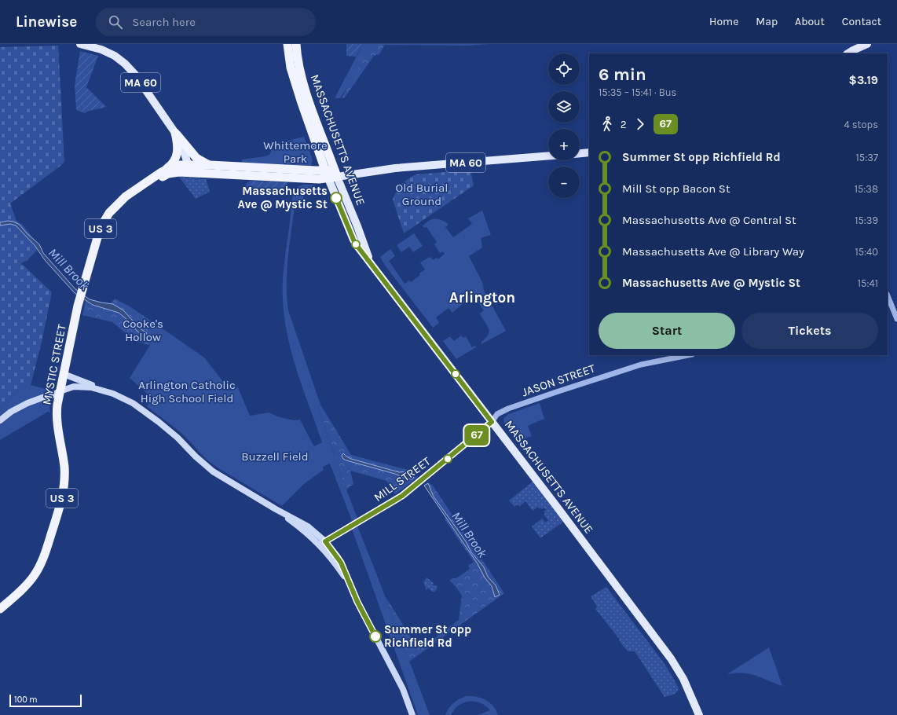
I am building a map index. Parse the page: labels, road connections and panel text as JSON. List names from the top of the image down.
{
  "streets": {
    "highway": [
      "MA 60",
      "MASSACHUSETTS AVENUE",
      "US 3",
      "MYSTIC STREET"
    ],
    "main road": ["MILL STREET"],
    "street": ["JASON STREET"]
  },
  "crossings": [
    ["MA 60", "MASSACHUSETTS AVENUE"],
    ["MA 60", "MYSTIC STREET"],
    ["MASSACHUSETTS AVENUE", "MYSTIC STREET"],
    ["MASSACHUSETTS AVENUE", "JASON STREET"],
    ["MASSACHUSETTS AVENUE", "MILL STREET"],
    ["JASON STREET", "MILL STREET"]
  ],
  "districts": ["Arlington"],
  "water": ["Mill Brook"],
  "parks": [
    "Whittemore Park",
    "Old Burial Ground",
    "Cooke's Hollow",
    "Arlington Catholic High School Field",
    "Buzzell Field"
  ],
  "places": ["Massachusetts Ave @ Mystic St", "Summer St opp Richfield Rd"],
  "lines": ["bus line 67"],
  "scale_bar": "100 m",
  "page": {
    "header": "Linewise",
    "search": "Search here",
    "nav": [
      "Home",
      "Map",
      "About",
      "Contact"
    ],
    "on_map": "67",
    "map_buttons": ["+", "−"],
    "heading": ["6 min", "15:35 – 15:41 · Bus", "$3.19"],
    "legs": ["2", "67", "4 stops"],
    "list": [
      {
        "name": "Summer St opp Richfield Rd",
        "value": "15:37"
      },
      {
        "name": "Mill St opp Bacon St",
        "value": "15:38"
      },
      {
        "name": "Massachusetts Ave @ Central St",
        "value": "15:39"
      },
      {
        "name": "Massachusetts Ave @ Library Way",
        "value": "15:40"
      },
      {
        "name": "Massachusetts Ave @ Mystic St",
        "value": "15:41"
      }
    ],
    "buttons": ["Start", "Tickets"],
    "scale": "100 m"
  }
}
